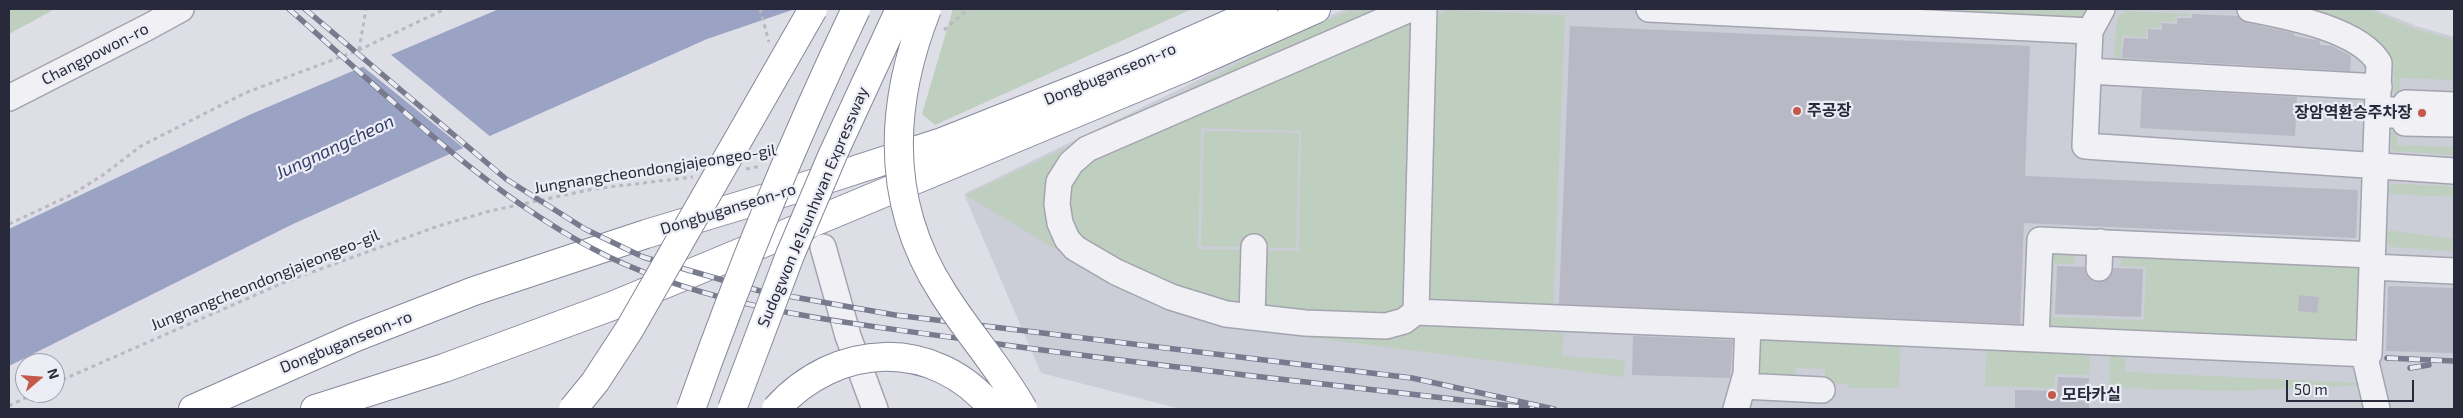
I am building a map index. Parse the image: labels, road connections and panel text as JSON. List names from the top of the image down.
{
  "streets": {
    "highway": ["Dongbuganseon-ro", "Sudogwon Je1sunhwan Expressway"],
    "street": ["Changpowon-ro"],
    "path": ["Jungnangcheondongjajeongeo-gil"]
  },
  "water": ["Jungnangcheon"],
  "places": ["주공장", "장암역환승주차장", "모타카실"],
  "scale_bar": "50 m",
  "north": "right"
}
